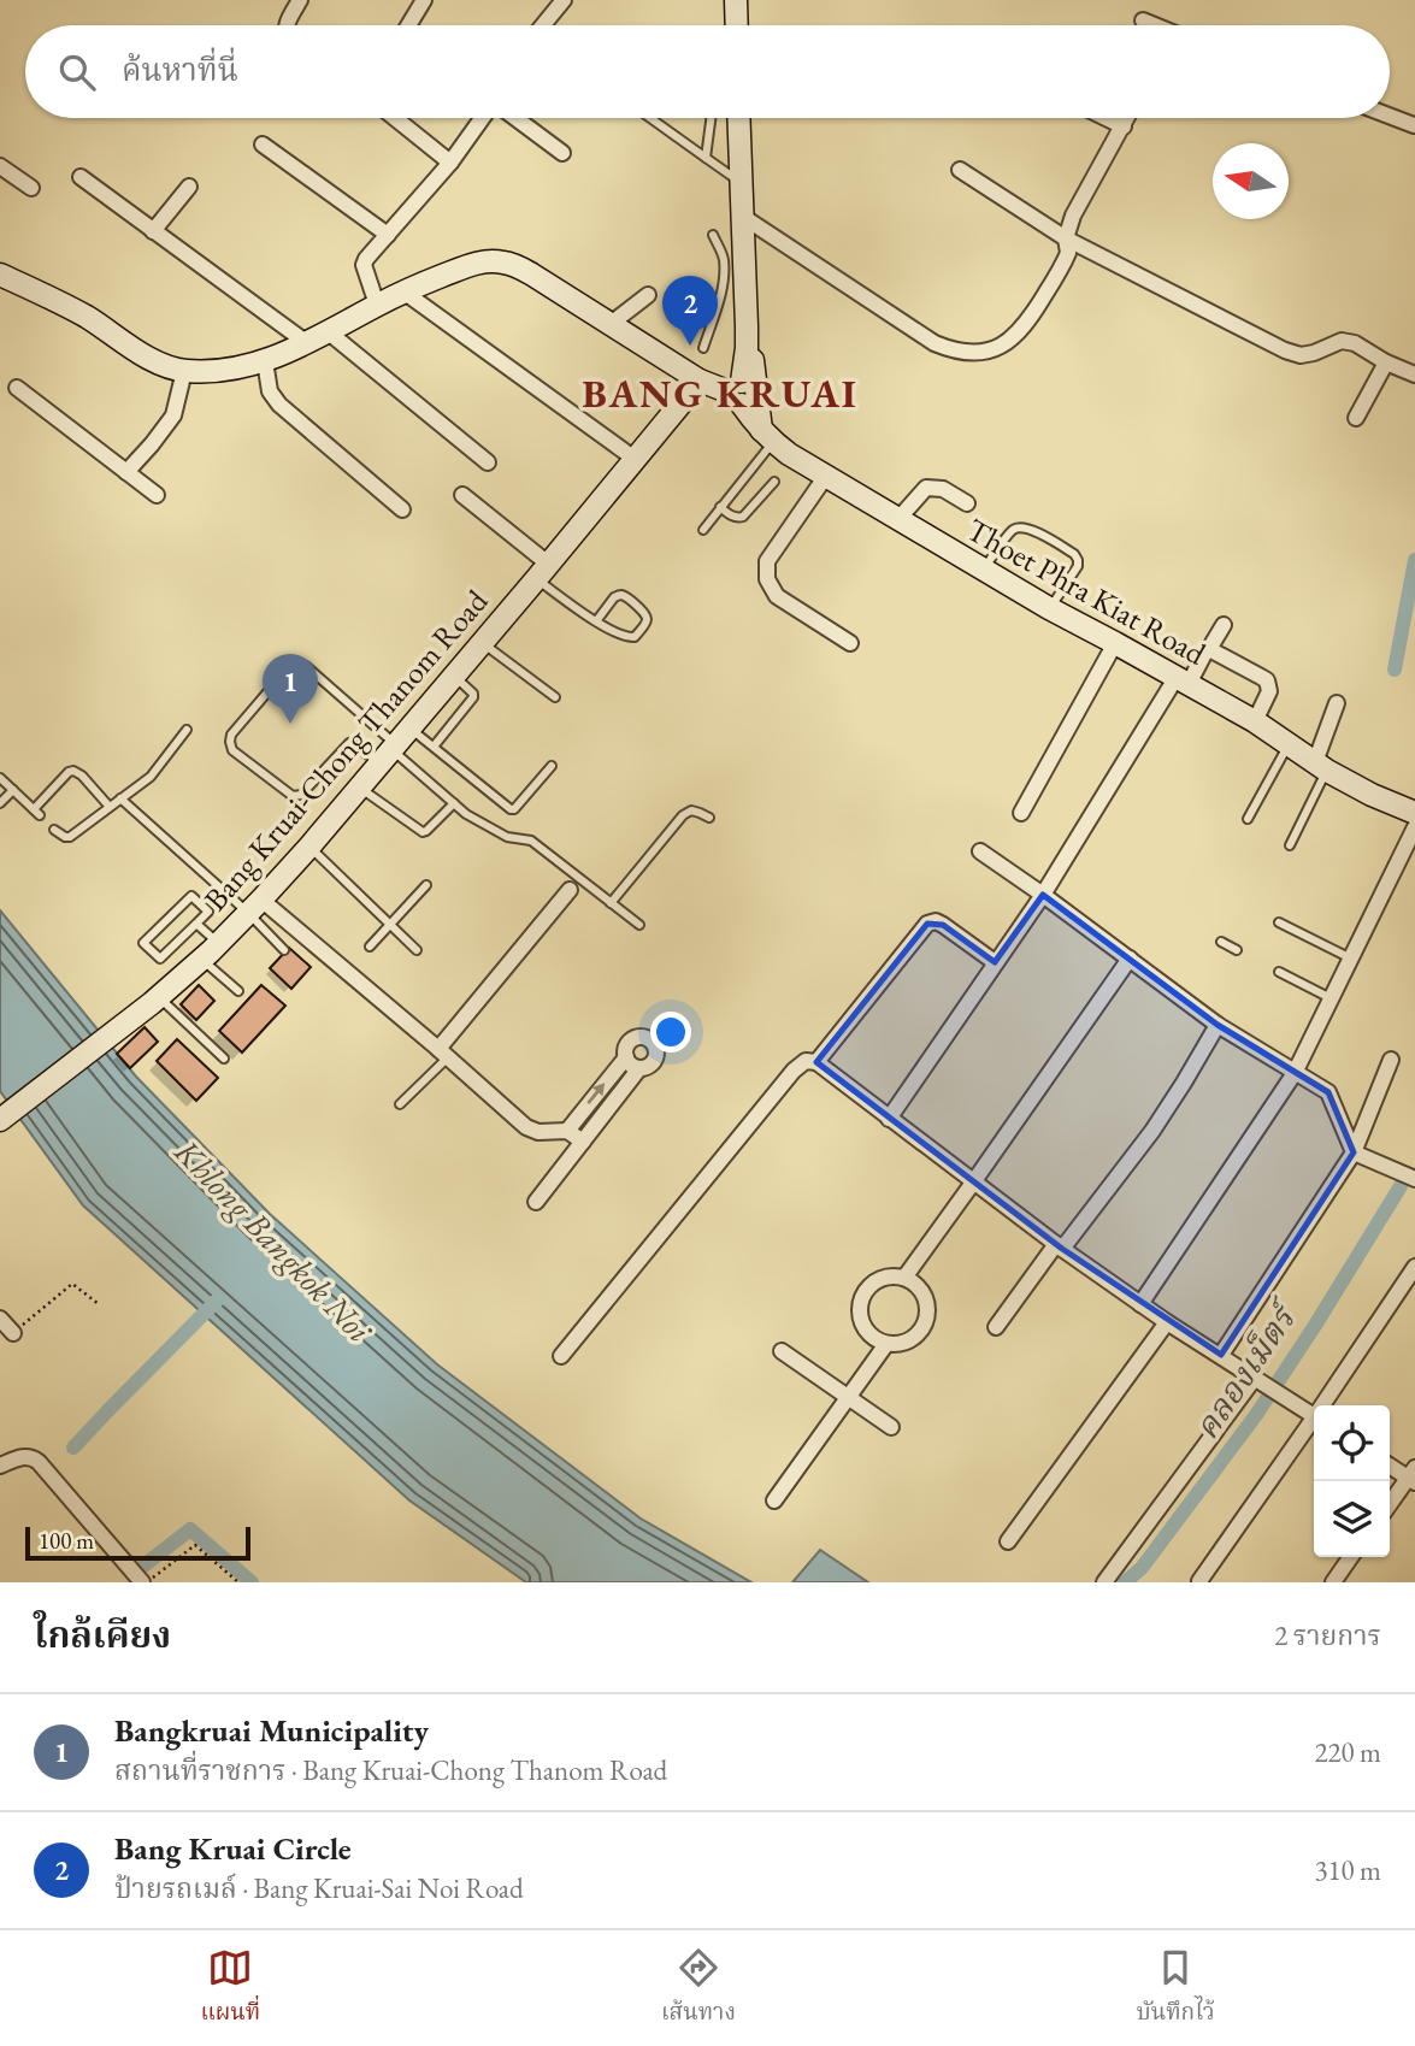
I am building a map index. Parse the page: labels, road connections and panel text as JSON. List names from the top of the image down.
{
  "streets": {
    "main road": ["Thoet Phra Kiat Road", "Bang Kruai-Chong Thanom Road"]
  },
  "districts": ["BANG KRUAI"],
  "water": ["Khlong Bangkok Noi", "คลองเม็ตร์"],
  "scale_bar": "100 m",
  "north": "left",
  "page": {
    "search": "ค้นหาที่นี่",
    "pins": ["2", "1"],
    "scale": "100 m",
    "heading": ["ใกล้เคียง", "2 รายการ"],
    "list": [
      {
        "mark": "1",
        "name": "Bangkruai Municipality",
        "note": "สถานที่ราชการ · Bang Kruai-Chong Thanom Road",
        "value": "220 m"
      },
      {
        "mark": "2",
        "name": "Bang Kruai Circle",
        "note": "ป้ายรถเมล์ · Bang Kruai-Sai Noi Road",
        "value": "310 m"
      }
    ],
    "nav": ["แผนที่", "เส้นทาง", "บันทึกไว้"]
  }
}
